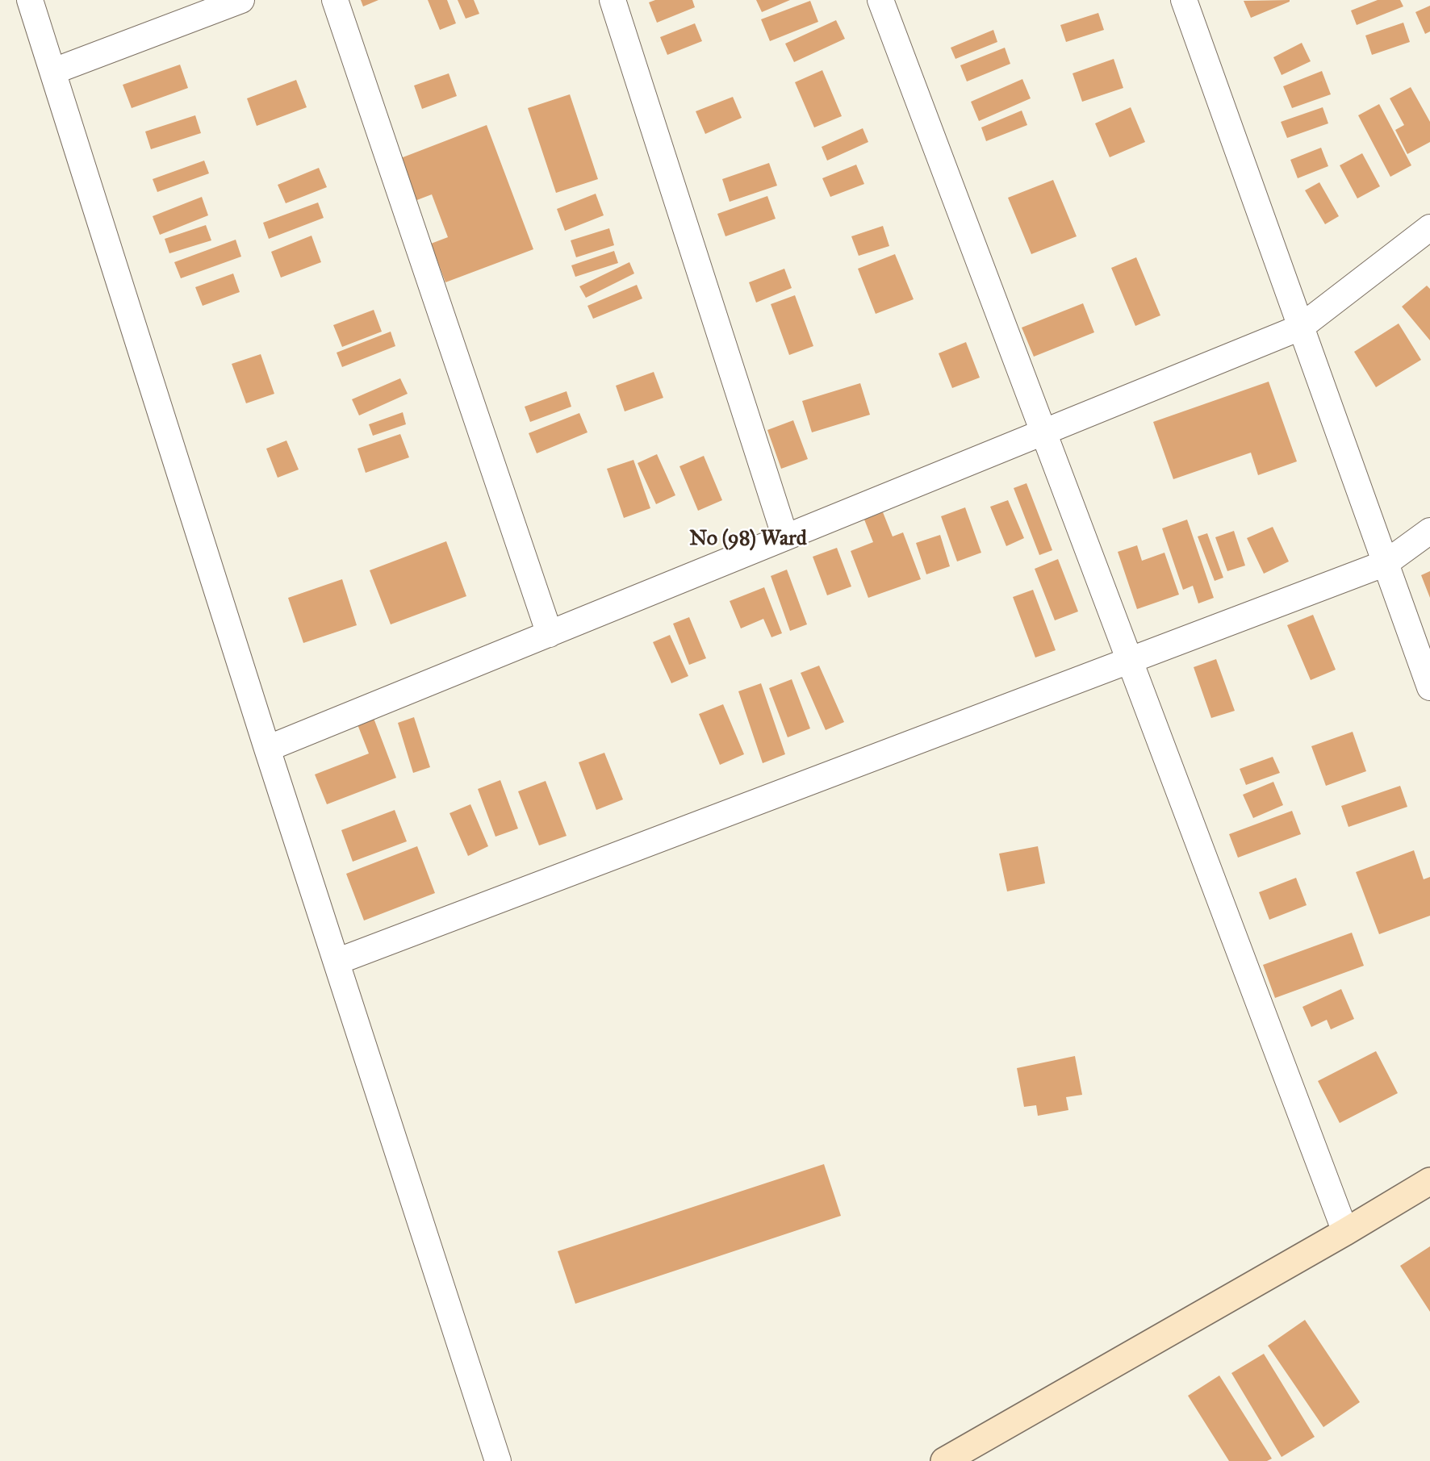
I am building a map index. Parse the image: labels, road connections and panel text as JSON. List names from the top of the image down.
{
  "districts": ["No (98) Ward"]
}
